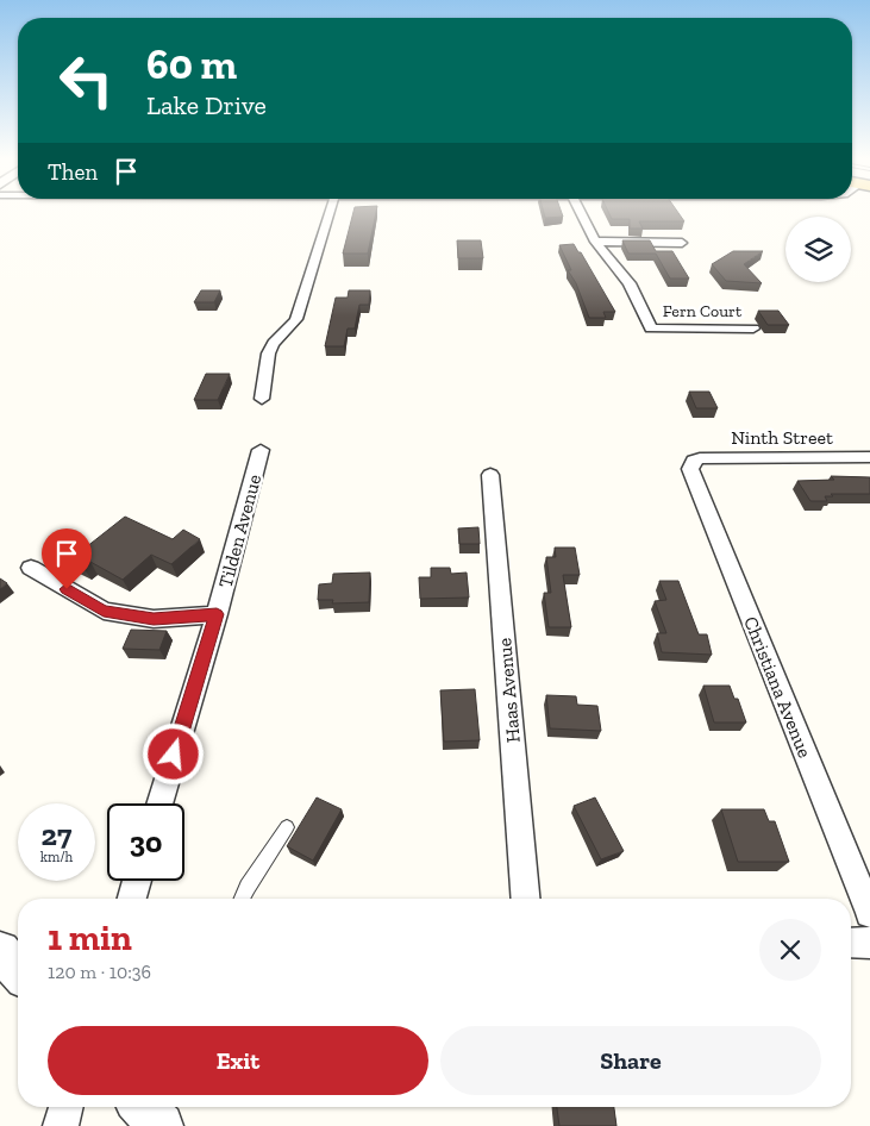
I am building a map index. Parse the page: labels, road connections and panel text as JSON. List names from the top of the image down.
{
  "streets": {
    "street": [
      "Fern Court",
      "Ninth Street",
      "Tilden Avenue",
      "Christiana Avenue",
      "Haas Avenue"
    ]
  },
  "crossings": [
    ["Ninth Street", "Christiana Avenue"]
  ],
  "page": {
    "turn": ["60 m", "Lake Drive"],
    "then": "Then",
    "speed": "27 km/h",
    "limit": "30",
    "heading": ["1 min", "120 m · 10:36"],
    "buttons": ["Exit", "Share"]
  }
}
